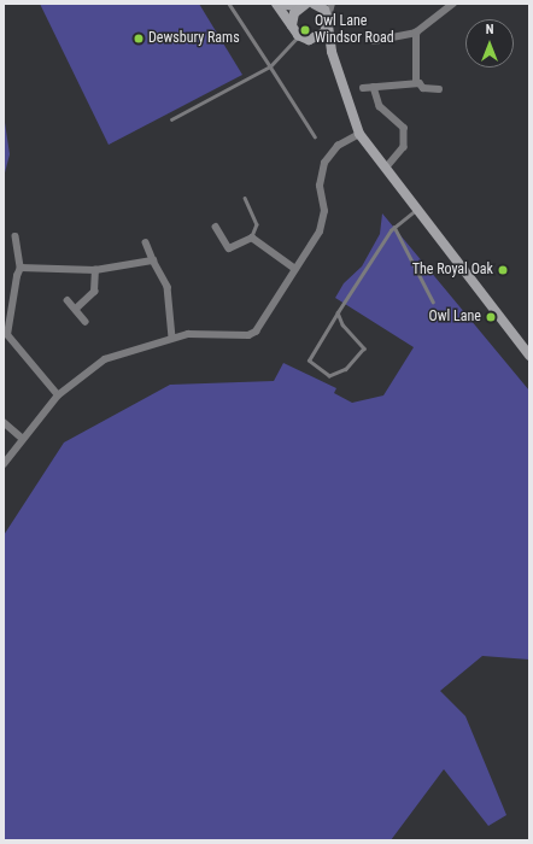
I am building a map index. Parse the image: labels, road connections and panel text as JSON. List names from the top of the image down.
{
  "places": [
    "Owl Lane Windsor Road",
    "Dewsbury Rams",
    "The Royal Oak",
    "Owl Lane"
  ],
  "north": "top"
}
